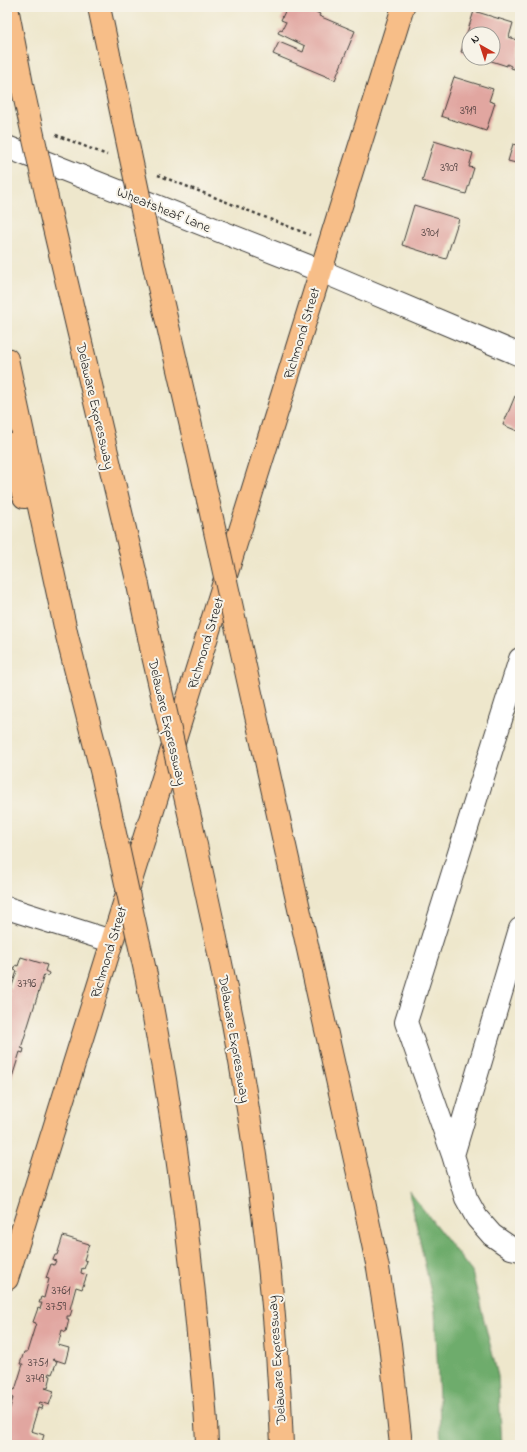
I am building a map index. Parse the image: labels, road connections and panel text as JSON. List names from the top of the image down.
{
  "streets": {
    "main road": ["Richmond Street", "Delaware Expressway"],
    "street": ["Wheatsheaf Lane"]
  },
  "crossings": [
    ["Wheatsheaf Lane", "Richmond Street"]
  ],
  "house_numbers": [
    "3919",
    "3909",
    "3901",
    "3796",
    "3761",
    "3759",
    "3751",
    "3749"
  ],
  "north": "top left"
}
